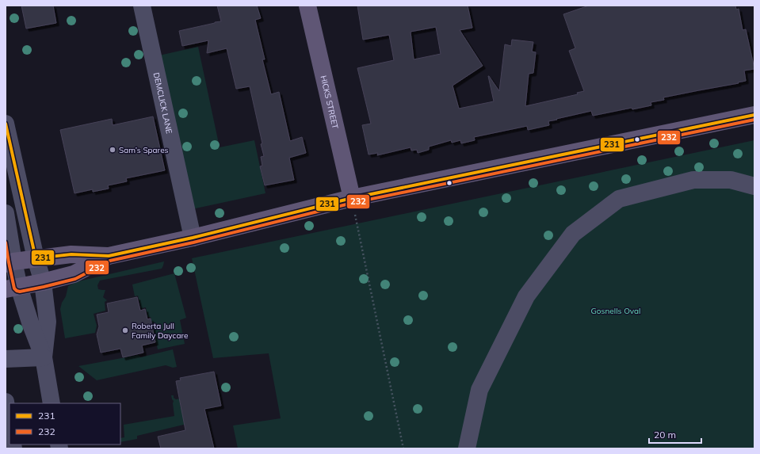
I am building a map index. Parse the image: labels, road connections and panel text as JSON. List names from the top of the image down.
{
  "streets": {
    "main road": ["HICKS STREET"],
    "street": ["DEMCLICK LANE"]
  },
  "parks": ["Gosnells Oval"],
  "places": ["Sam’s Spares", "Roberta Jull Family Daycare"],
  "lines": ["transit line 231", "transit line 232"],
  "legend": ["231", "232"],
  "scale_bar": "20 m"
}
